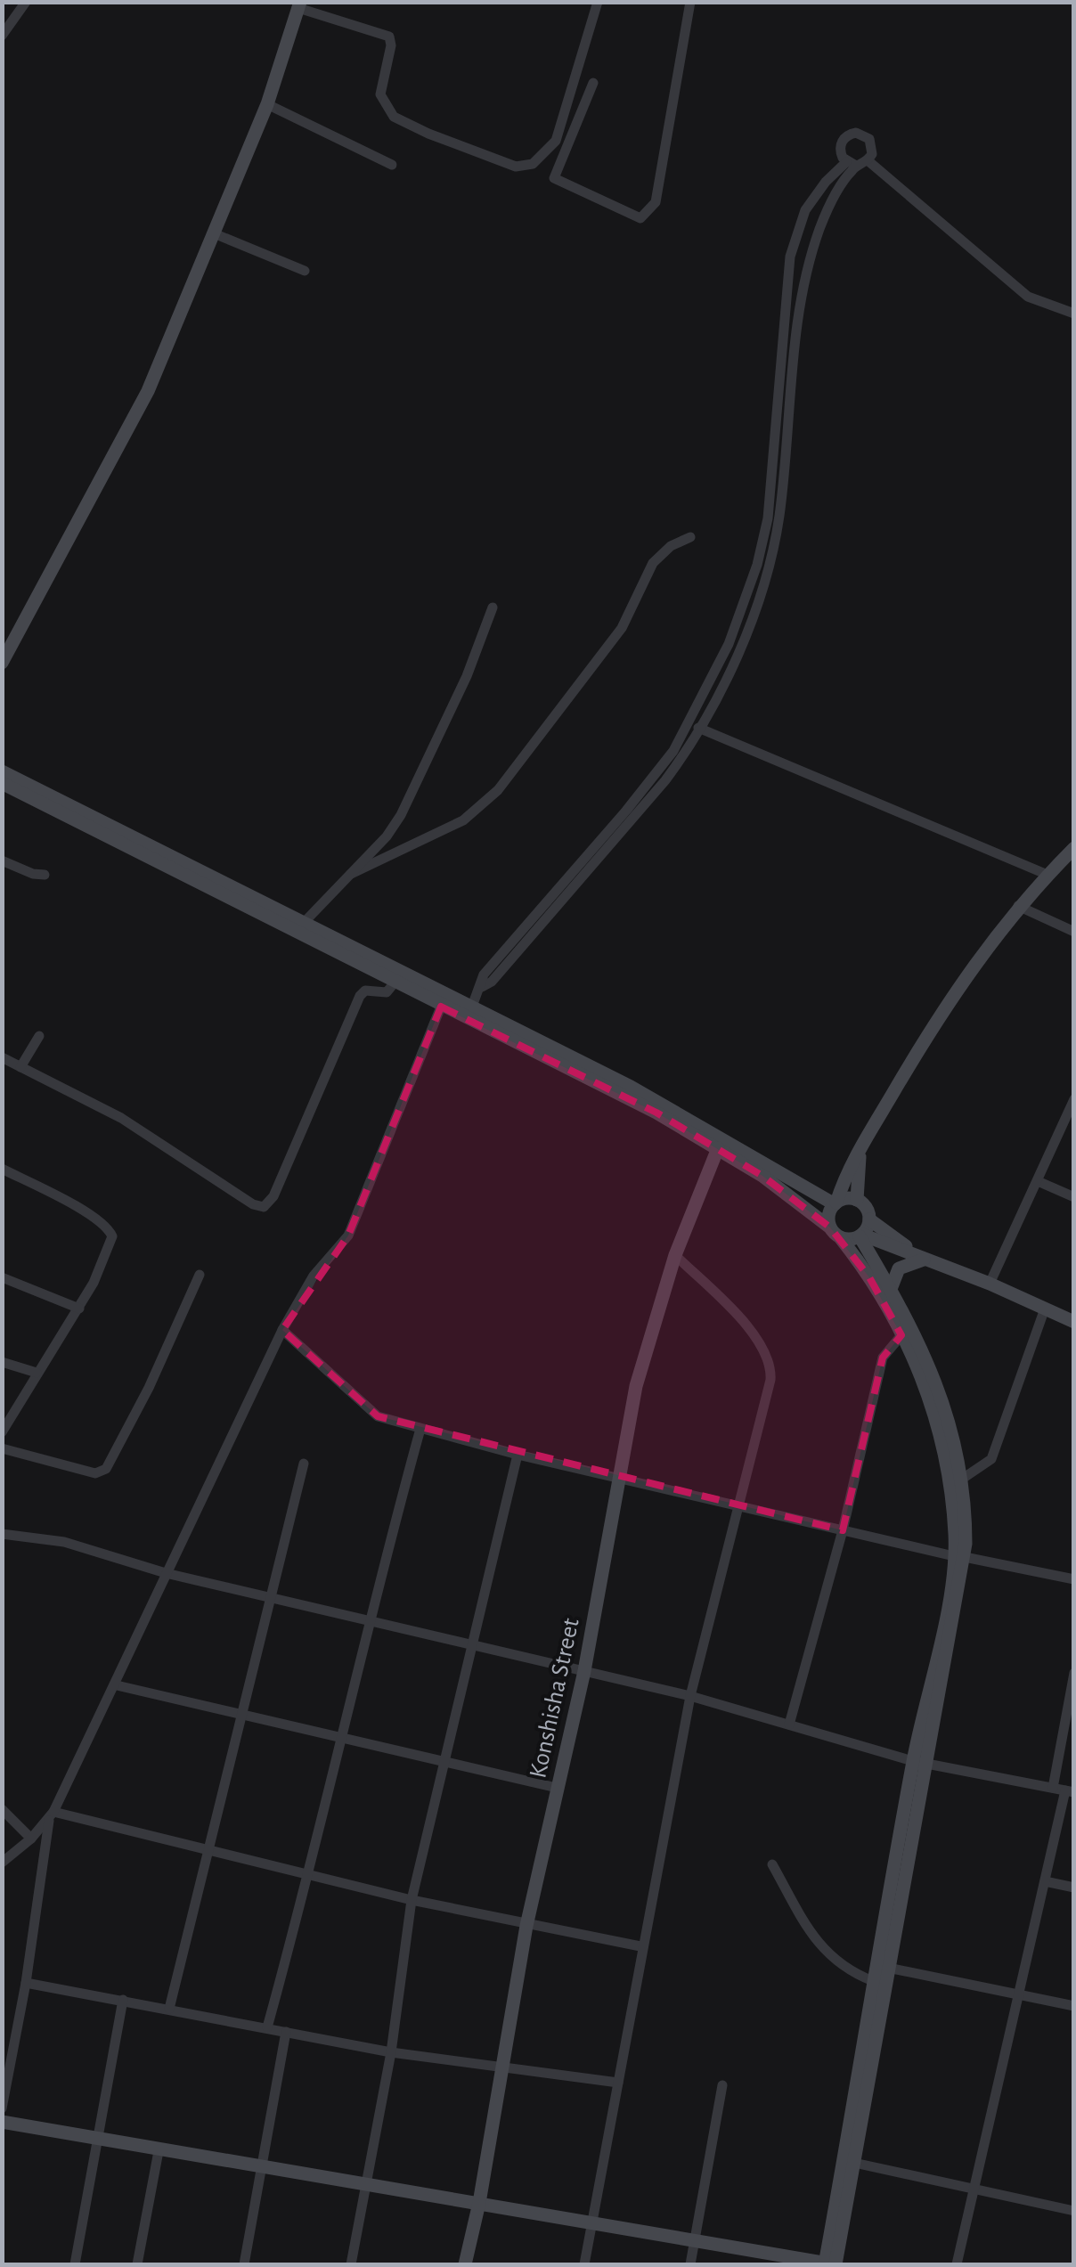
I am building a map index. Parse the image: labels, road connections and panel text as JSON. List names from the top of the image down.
{
  "streets": {
    "main road": ["Konshisha Street"]
  }
}
